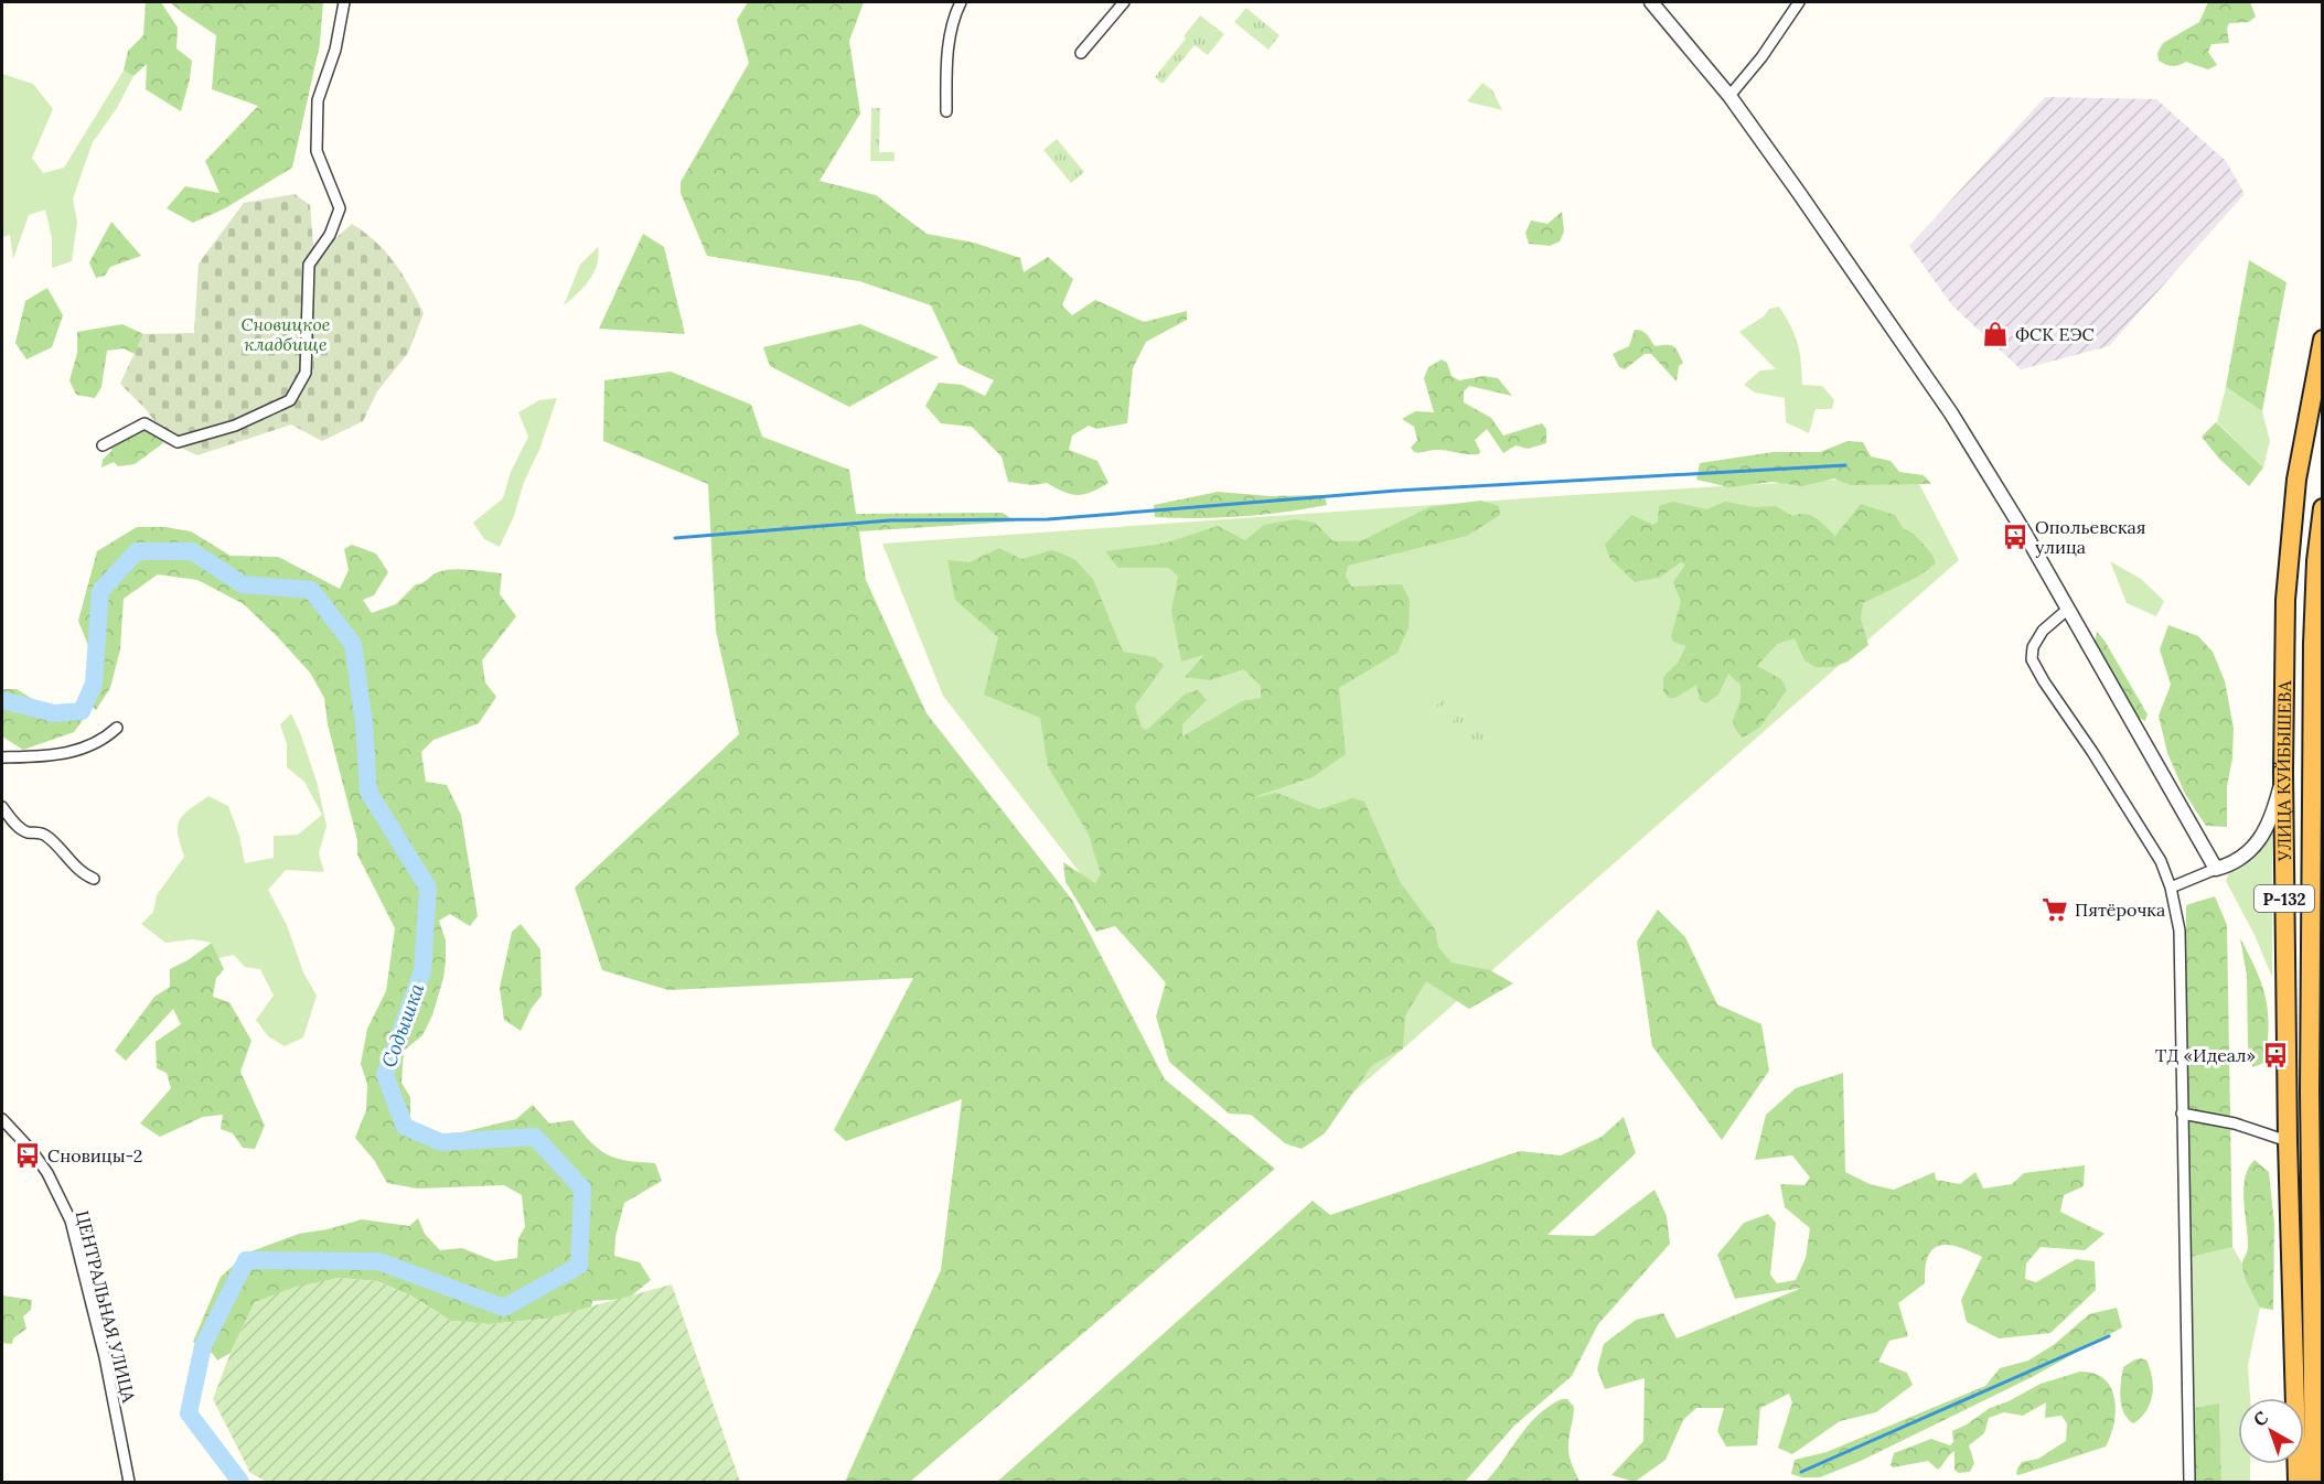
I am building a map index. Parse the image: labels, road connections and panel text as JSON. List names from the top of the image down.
{
  "streets": {
    "highway": ["УЛИЦА КУЙБЫШЕВА", "Р-132"],
    "street": ["ЦЕНТРАЛЬНАЯ УЛИЦА"]
  },
  "water": ["Содышка"],
  "parks": ["Сновицкое кладбище"],
  "places": {
    "shop": ["ФСК ЕЭС"],
    "bus stop": ["Опольевская улица", "ТД «Идеал»", "Сновицы-2"],
    "supermarket": ["Пятёрочка"]
  },
  "north": "top left"
}
